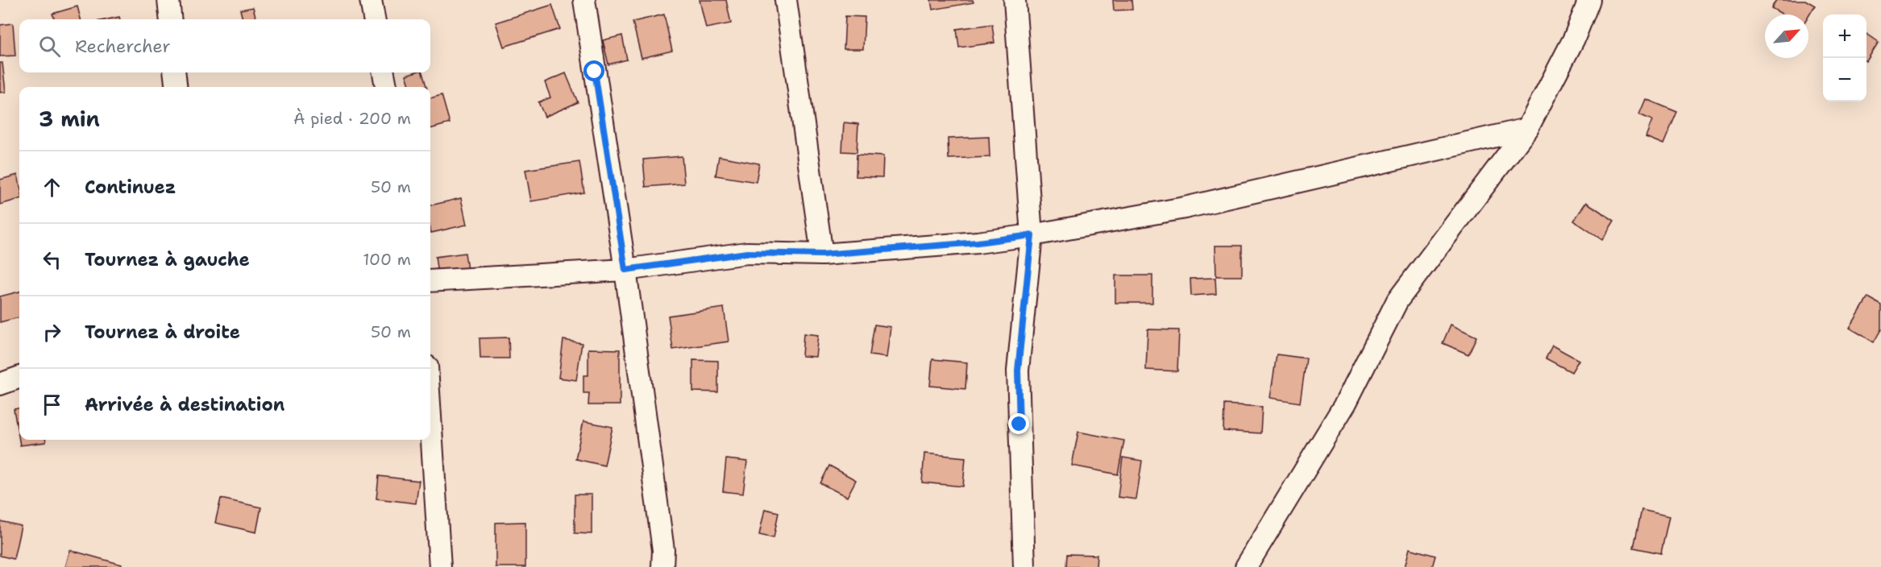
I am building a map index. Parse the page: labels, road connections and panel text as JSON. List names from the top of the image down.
{
  "north": "top right",
  "page": {
    "map_buttons": ["+", "−"],
    "search": "Rechercher",
    "heading": ["3 min", "À pied · 200 m"],
    "list": [
      ["Continuez", "50 m"],
      ["Tournez à gauche", "100 m"],
      ["Tournez à droite", "50 m"],
      "Arrivée à destination"
    ]
  }
}
